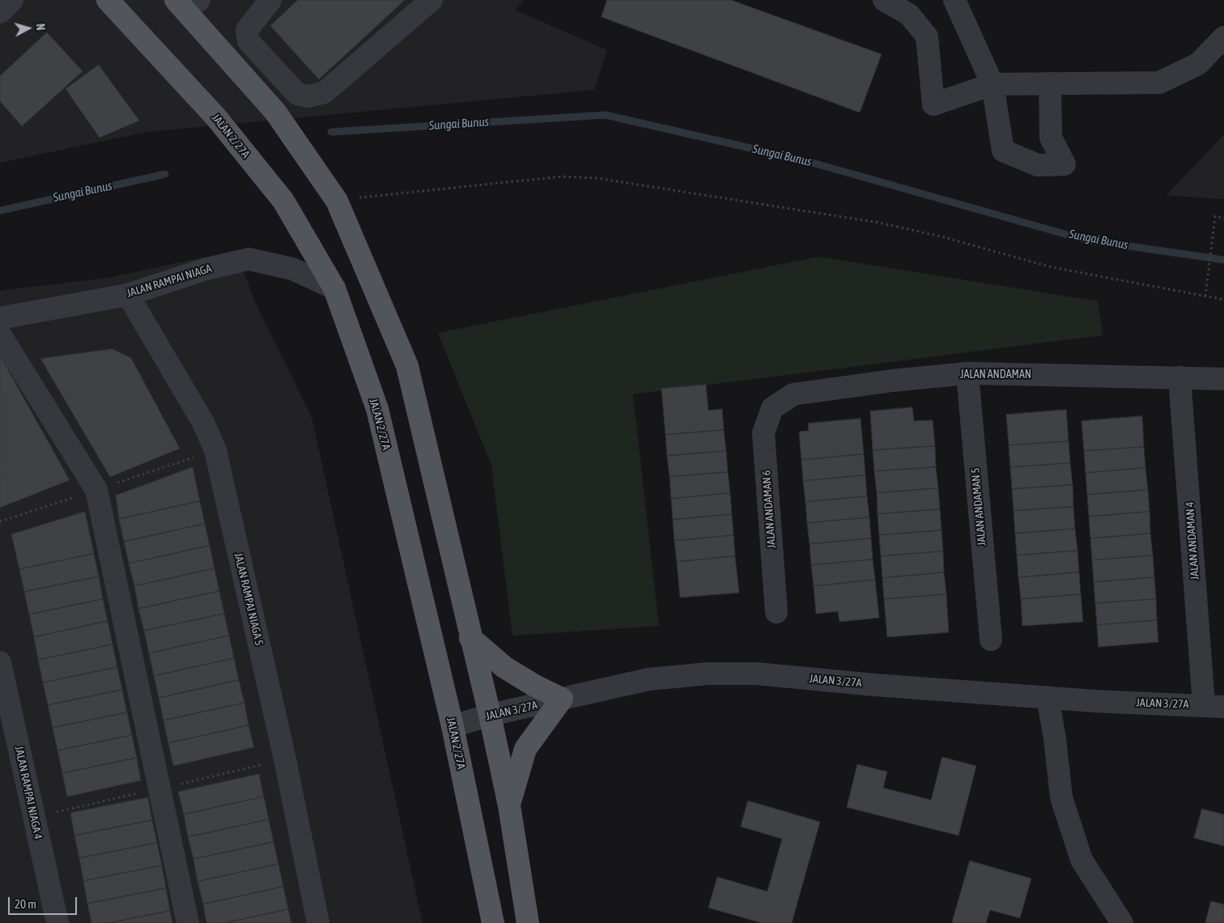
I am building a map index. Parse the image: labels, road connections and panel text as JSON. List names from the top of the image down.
{
  "streets": {
    "main road": ["JALAN 2/27A"],
    "street": [
      "JALAN RAMPAI NIAGA",
      "JALAN ANDAMAN",
      "JALAN ANDAMAN 5",
      "JALAN ANDAMAN 6",
      "JALAN ANDAMAN 4",
      "JALAN RAMPAI NIAGA 5",
      "JALAN 3/27A",
      "JALAN RAMPAI NIAGA 4"
    ]
  },
  "crossings": [
    ["JALAN 2/27A", "JALAN RAMPAI NIAGA"],
    ["JALAN 2/27A", "JALAN 3/27A"],
    ["JALAN RAMPAI NIAGA", "JALAN RAMPAI NIAGA 5"],
    ["JALAN ANDAMAN", "JALAN ANDAMAN 5"],
    ["JALAN ANDAMAN", "JALAN ANDAMAN 6"],
    ["JALAN ANDAMAN", "JALAN ANDAMAN 4"],
    ["JALAN ANDAMAN 4", "JALAN 3/27A"]
  ],
  "water": ["Sungai Bunus"],
  "scale_bar": "20 m",
  "north": "right"
}
